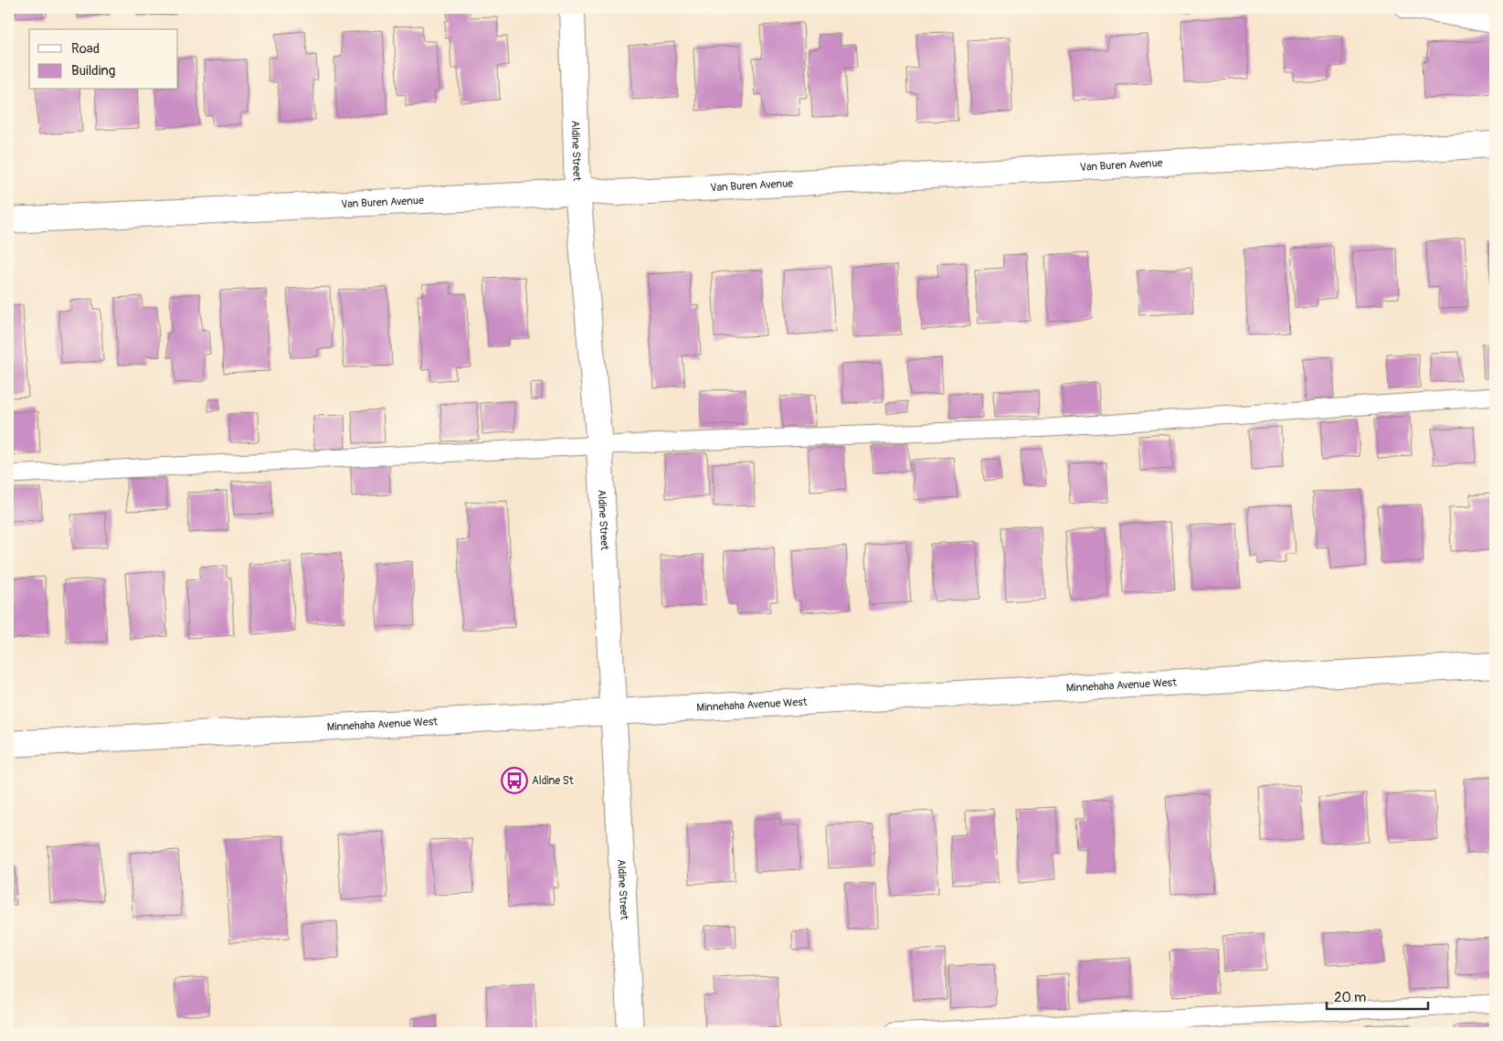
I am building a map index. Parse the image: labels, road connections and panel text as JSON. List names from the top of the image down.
{
  "streets": {
    "street": ["Aldine Street", "Van Buren Avenue", "Minnehaha Avenue West"]
  },
  "crossings": [
    ["Aldine Street", "Van Buren Avenue"],
    ["Aldine Street", "Minnehaha Avenue West"]
  ],
  "places": {
    "bus stop": ["Aldine St"]
  },
  "legend": ["Road", "Building"],
  "scale_bar": "20 m"
}
